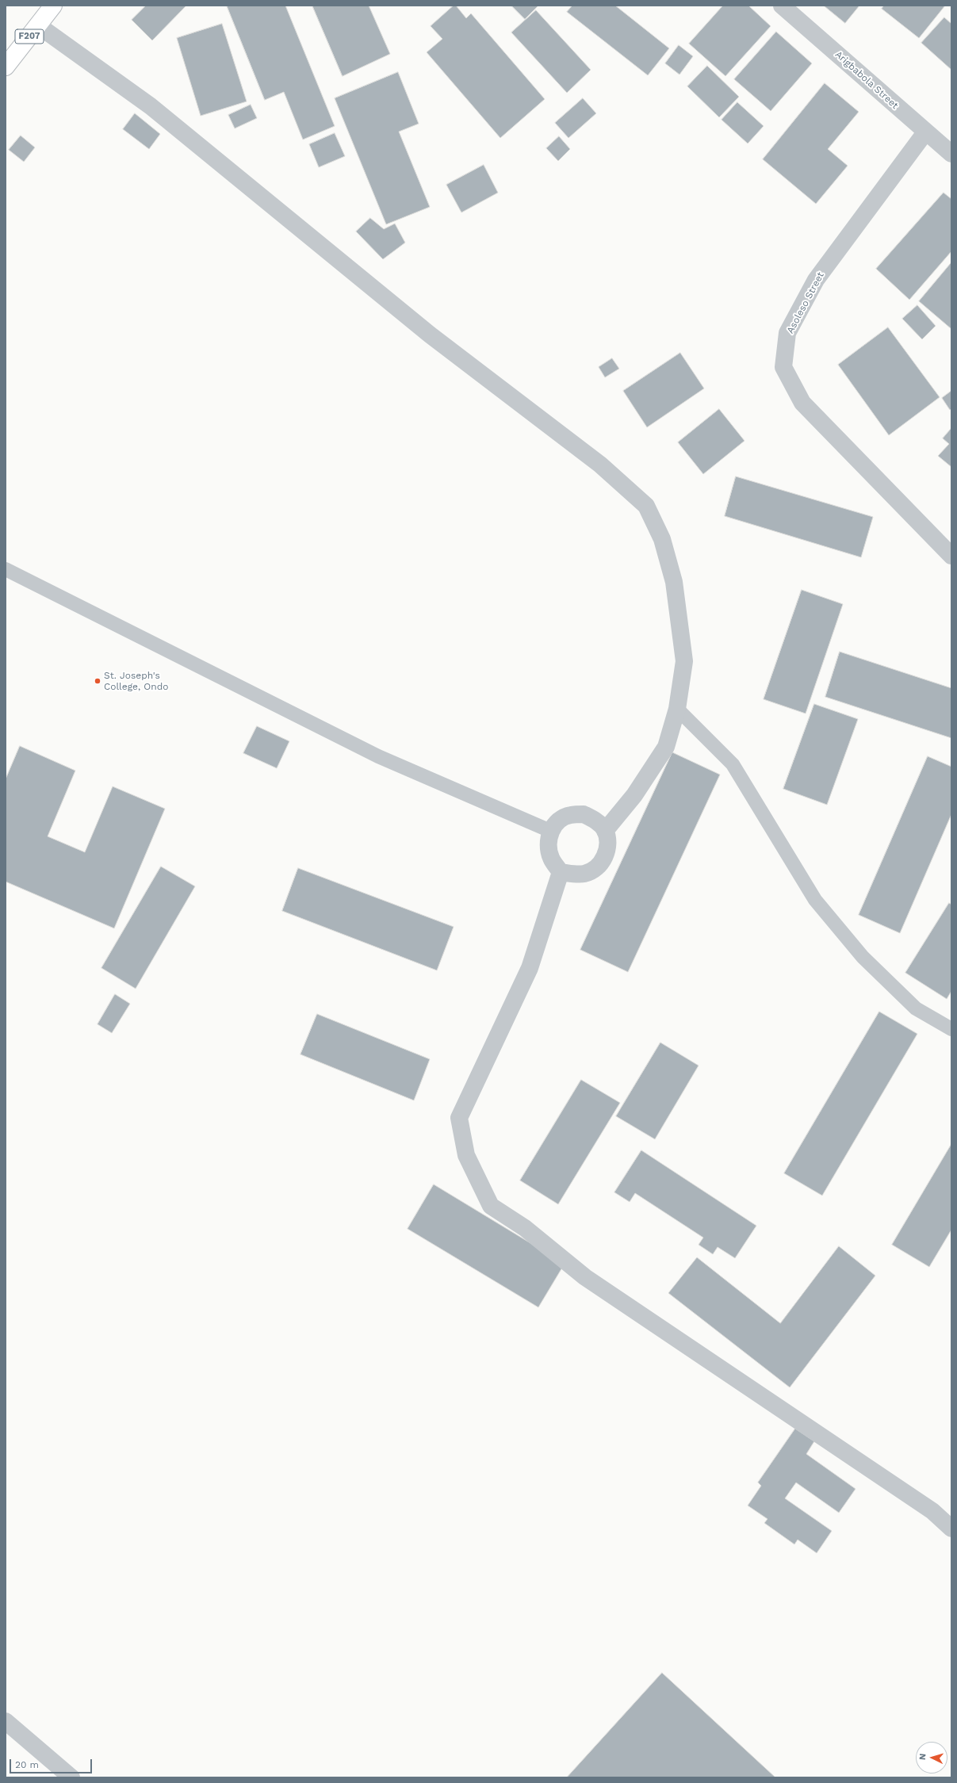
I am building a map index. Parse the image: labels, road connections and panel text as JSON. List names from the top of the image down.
{
  "streets": {
    "main road": ["F207"],
    "street": ["Arigbabola Street", "Asoleso Street"]
  },
  "crossings": [
    ["Arigbabola Street", "Asoleso Street"]
  ],
  "places": ["St. Joseph's College, Ondo"],
  "scale_bar": "20 m",
  "north": "left"
}
